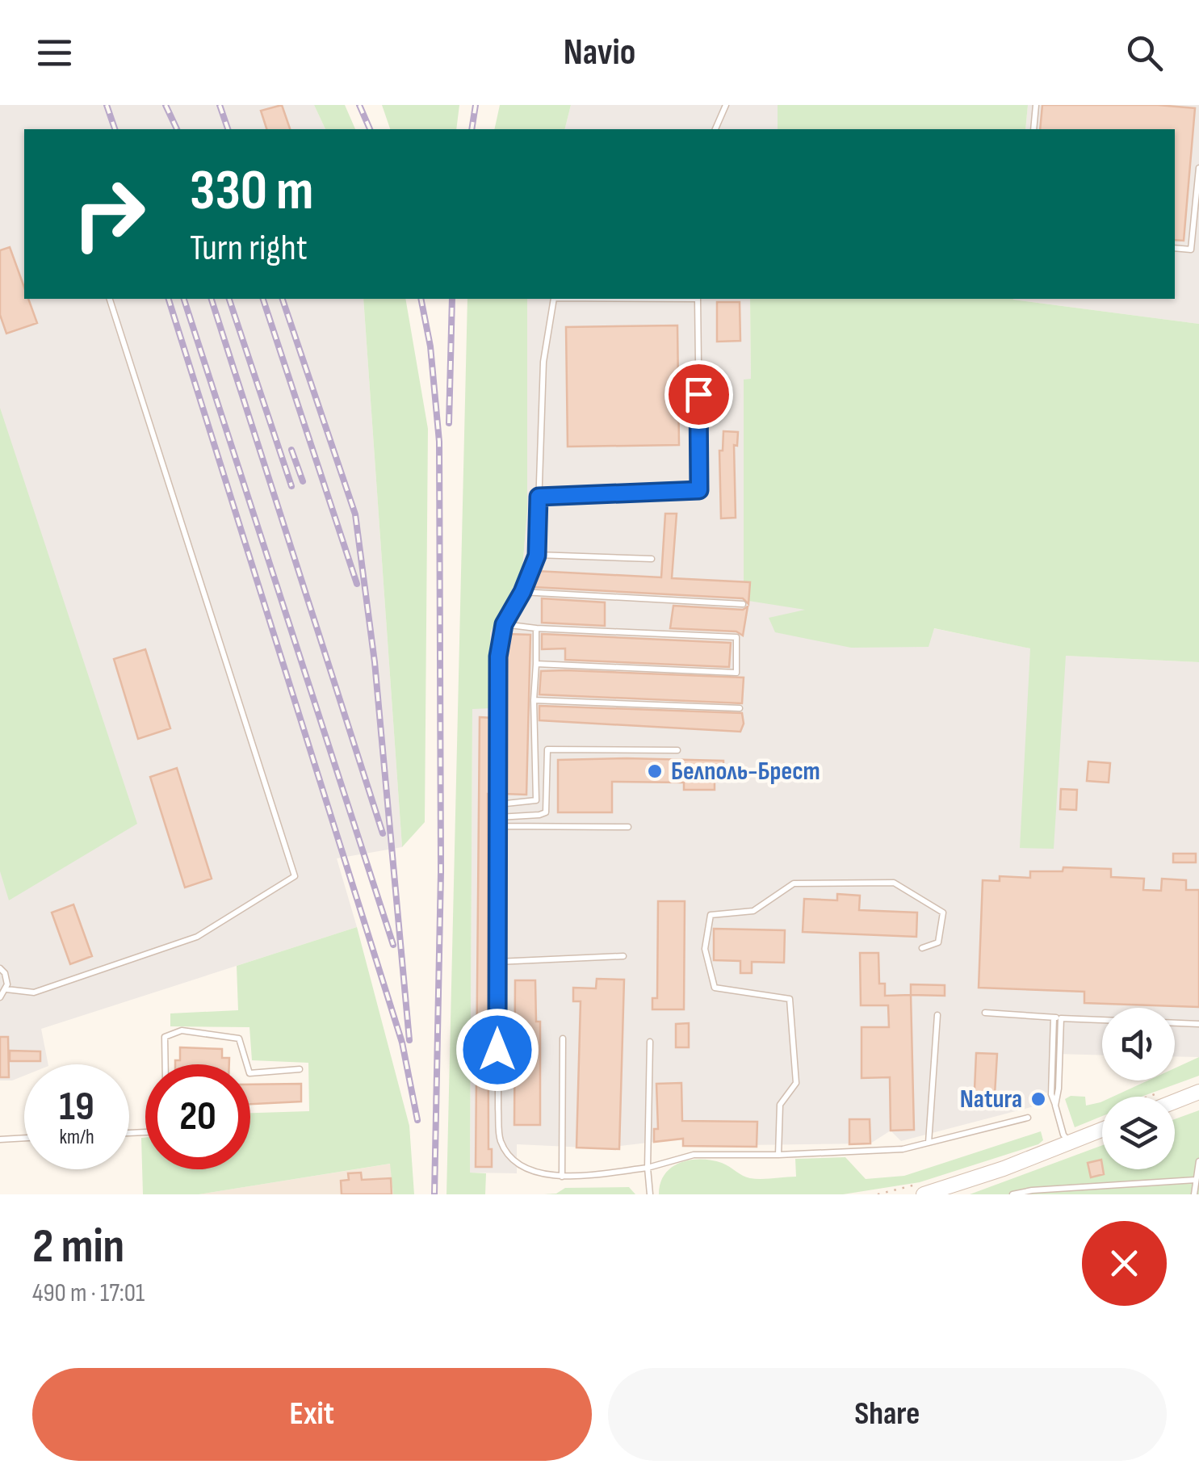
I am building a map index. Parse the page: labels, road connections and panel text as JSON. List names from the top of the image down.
{
  "places": ["Белполь-Брест", "Natura"],
  "page": {
    "header": "Navio",
    "turn": ["330 m", "Turn right"],
    "speed": "19 km/h",
    "limit": "20",
    "heading": ["2 min", "490 m · 17:01"],
    "buttons": ["Exit", "Share"]
  }
}
